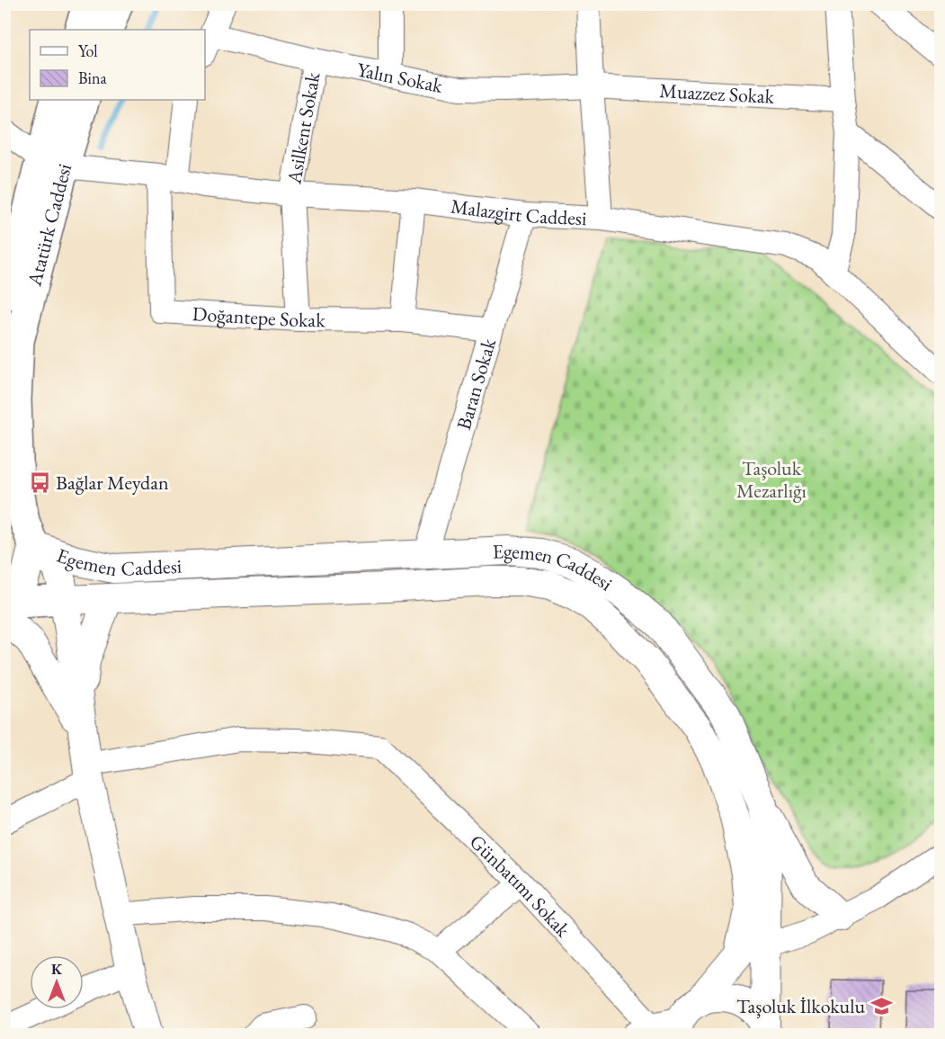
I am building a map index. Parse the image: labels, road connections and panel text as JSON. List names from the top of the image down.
{
  "streets": {
    "main road": ["Atatürk Caddesi", "Egemen Caddesi"],
    "street": [
      "Yalın Sokak",
      "Muazzez Sokak",
      "Asilkent Sokak",
      "Malazgirt Caddesi",
      "Doğantepe Sokak",
      "Baran Sokak",
      "Günbatımı Sokak"
    ]
  },
  "crossings": [
    ["Yalın Sokak", "Muazzez Sokak"],
    ["Yalın Sokak", "Asilkent Sokak"],
    ["Asilkent Sokak", "Malazgirt Caddesi"],
    ["Asilkent Sokak", "Doğantepe Sokak"],
    ["Malazgirt Caddesi", "Atatürk Caddesi"],
    ["Malazgirt Caddesi", "Doğantepe Sokak"],
    ["Malazgirt Caddesi", "Baran Sokak"],
    ["Atatürk Caddesi", "Egemen Caddesi"],
    ["Doğantepe Sokak", "Baran Sokak"],
    ["Baran Sokak", "Egemen Caddesi"],
    ["Egemen Caddesi", "Günbatımı Sokak"]
  ],
  "parks": ["Taşoluk Mezarlığı"],
  "places": {
    "bus stop": ["Bağlar Meydan"],
    "school or university": ["Taşoluk İlkokulu"]
  },
  "legend": ["Yol", "Bina"],
  "north": "top"
}
